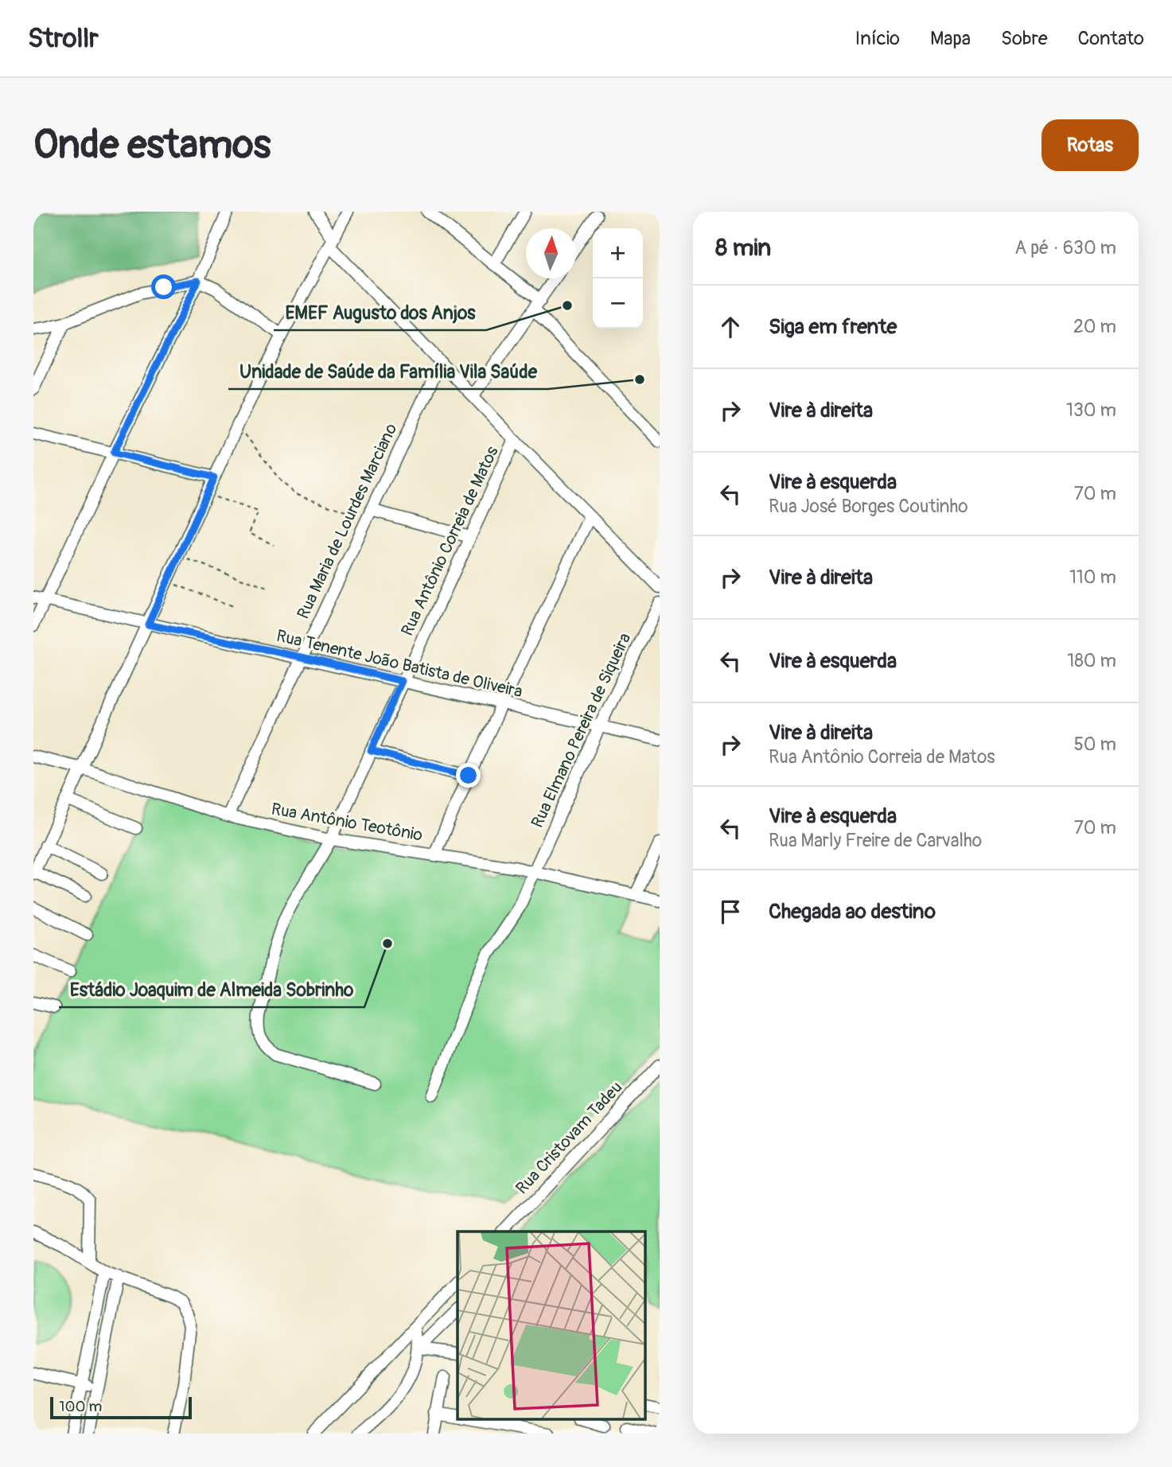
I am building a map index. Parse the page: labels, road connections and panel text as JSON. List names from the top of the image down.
{
  "streets": {
    "street": [
      "Rua Maria de Lourdes Marciano",
      "Rua Antônio Correia de Matos",
      "Rua Tenente João Batista de Oliveira",
      "Rua Elmano Pereira de Siqueira",
      "Rua Antônio Teotônio",
      "Rua Cristovam Tadeu"
    ]
  },
  "crossings": [
    ["Rua Maria de Lourdes Marciano", "Rua Tenente João Batista de Oliveira"],
    ["Rua Maria de Lourdes Marciano", "Rua Antônio Teotônio"],
    ["Rua Antônio Correia de Matos", "Rua Tenente João Batista de Oliveira"],
    ["Rua Antônio Correia de Matos", "Rua Antônio Teotônio"],
    ["Rua Tenente João Batista de Oliveira", "Rua Elmano Pereira de Siqueira"],
    ["Rua Elmano Pereira de Siqueira", "Rua Antônio Teotônio"]
  ],
  "places": ["EMEF Augusto dos Anjos", "Unidade de Saúde da Família Vila Saúde", "Estádio Joaquim de Almeida Sobrinho"],
  "scale_bar": "100 m",
  "north": "top",
  "page": {
    "header": "Strollr",
    "nav": [
      "Início",
      "Mapa",
      "Sobre",
      "Contato"
    ],
    "buttons": "Rotas",
    "title": "Onde estamos",
    "heading": ["8 min", "A pé · 630 m"],
    "map_buttons": ["+", "−"],
    "list": [
      ["Siga em frente", "20 m"],
      ["Vire à direita", "130 m"],
      ["Vire à esquerda", "Rua José Borges Coutinho", "70 m"],
      ["Vire à direita", "110 m"],
      ["Vire à esquerda", "180 m"],
      ["Vire à direita", "Rua Antônio Correia de Matos", "50 m"],
      ["Vire à esquerda", "Rua Marly Freire de Carvalho", "70 m"],
      "Chegada ao destino"
    ],
    "scale": "100 m"
  }
}
